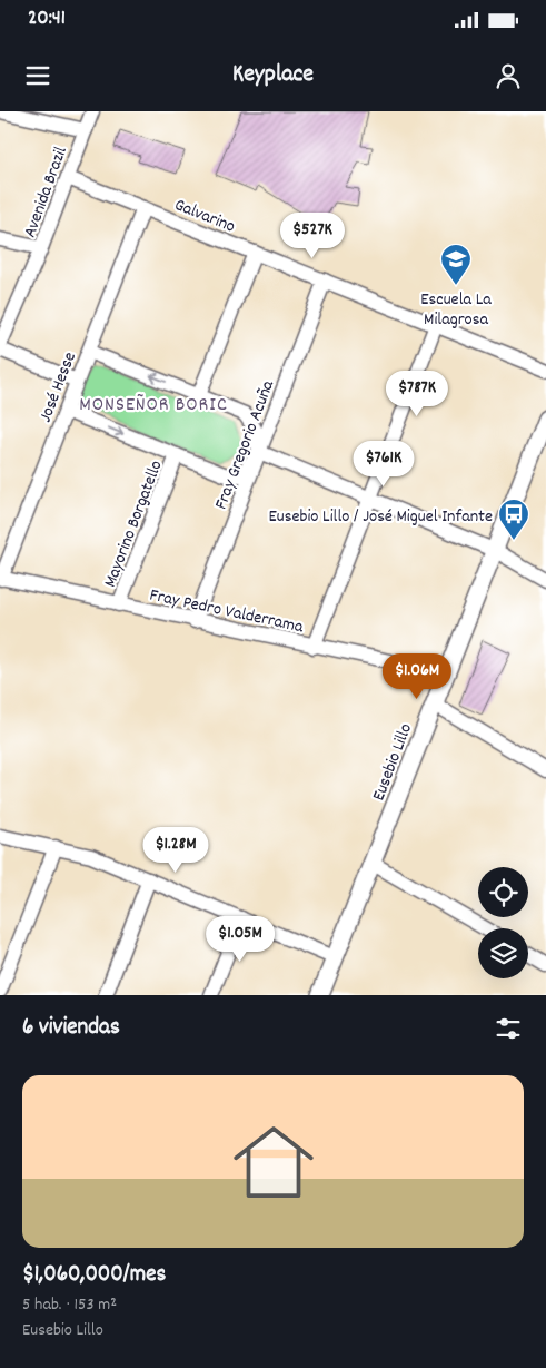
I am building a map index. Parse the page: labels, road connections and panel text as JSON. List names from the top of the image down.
{
  "streets": {
    "street": [
      "Avenida Brazil",
      "Galvarino",
      "José Hesse",
      "Fray Gregorio Acuña",
      "Mayorino Borgatello",
      "Fray Pedro Valderrama",
      "Eusebio Lillo"
    ]
  },
  "crossings": [
    ["Avenida Brazil", "Galvarino"],
    ["Galvarino", "José Hesse"],
    ["Galvarino", "Fray Gregorio Acuña"],
    ["José Hesse", "Fray Pedro Valderrama"],
    ["Fray Gregorio Acuña", "Fray Pedro Valderrama"],
    ["Mayorino Borgatello", "Fray Pedro Valderrama"],
    ["Fray Pedro Valderrama", "Eusebio Lillo"]
  ],
  "districts": ["MONSEÑOR BORIC"],
  "places": {
    "school or university": ["Escuela La Milagrosa"],
    "bus stop": ["Eusebio Lillo / José Miguel Infante"]
  },
  "page": {
    "status": "20:41",
    "header": "Keyplace",
    "price": [
      "$527K",
      "$787K",
      "$761K",
      "$1.06M",
      "$1.28M",
      "$1.05M"
    ],
    "heading": "6 viviendas",
    "list": [
      {
        "name": "$1,060,000/mes",
        "note": "5 hab. · 153 m² · Eusebio Lillo"
      }
    ]
  }
}
